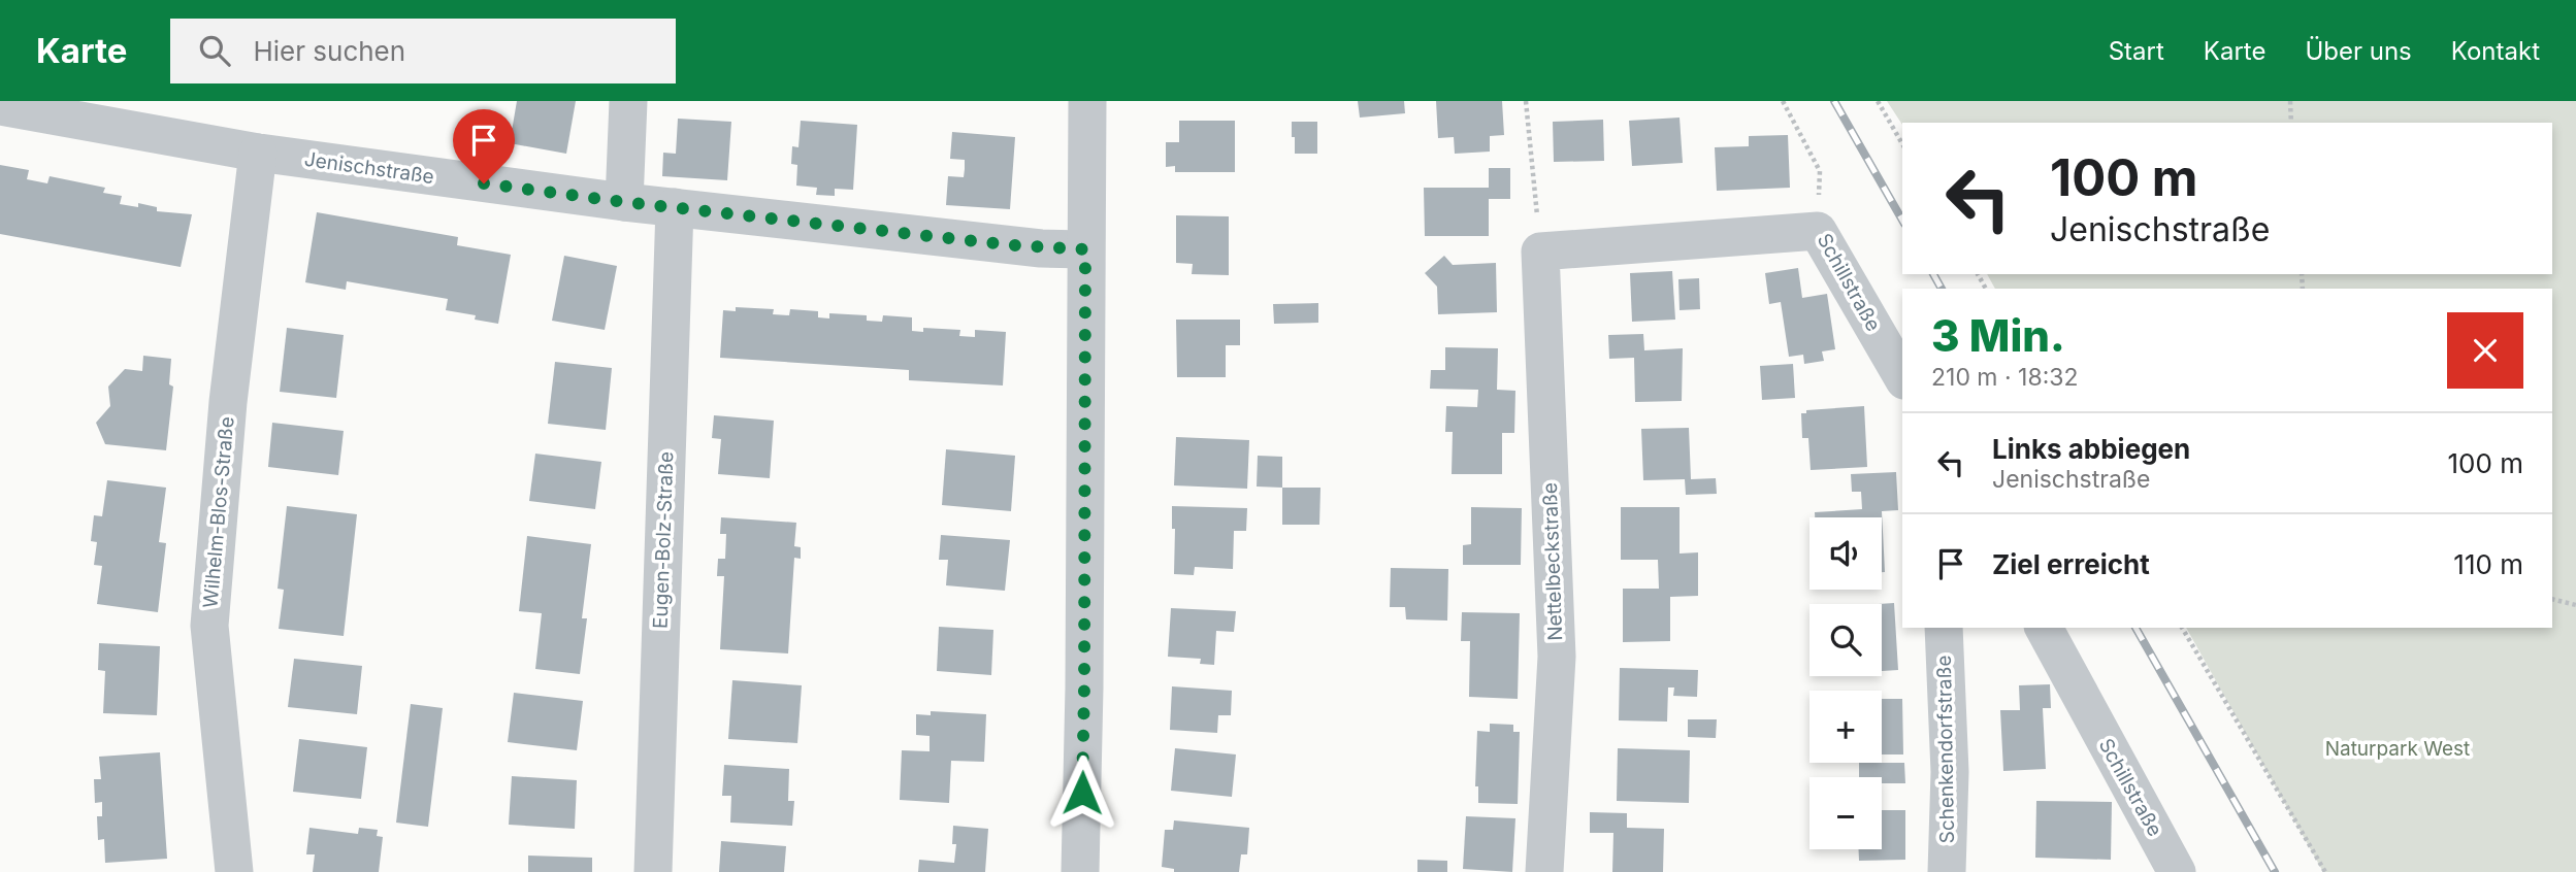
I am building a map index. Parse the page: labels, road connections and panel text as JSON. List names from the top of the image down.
{
  "streets": {
    "street": [
      "Jenischstraße",
      "Schillstraße",
      "Wilhelm-Blos-Straße",
      "Eugen-Bolz-Straße",
      "Nettelbeckstraße",
      "Schenkendorfstraße"
    ]
  },
  "crossings": [
    ["Jenischstraße", "Wilhelm-Blos-Straße"],
    ["Jenischstraße", "Eugen-Bolz-Straße"]
  ],
  "parks": ["Naturpark West"],
  "page": {
    "header": "Karte",
    "search": "Hier suchen",
    "nav": [
      "Start",
      "Karte",
      "Über uns",
      "Kontakt"
    ],
    "turn": ["100 m", "Jenischstraße"],
    "heading": ["3 Min.", "210 m · 18:32"],
    "list": [
      {
        "name": "Links abbiegen",
        "note": "Jenischstraße",
        "value": "100 m"
      },
      {
        "name": "Ziel erreicht",
        "value": "110 m"
      }
    ],
    "map_buttons": ["+", "−"]
  }
}
